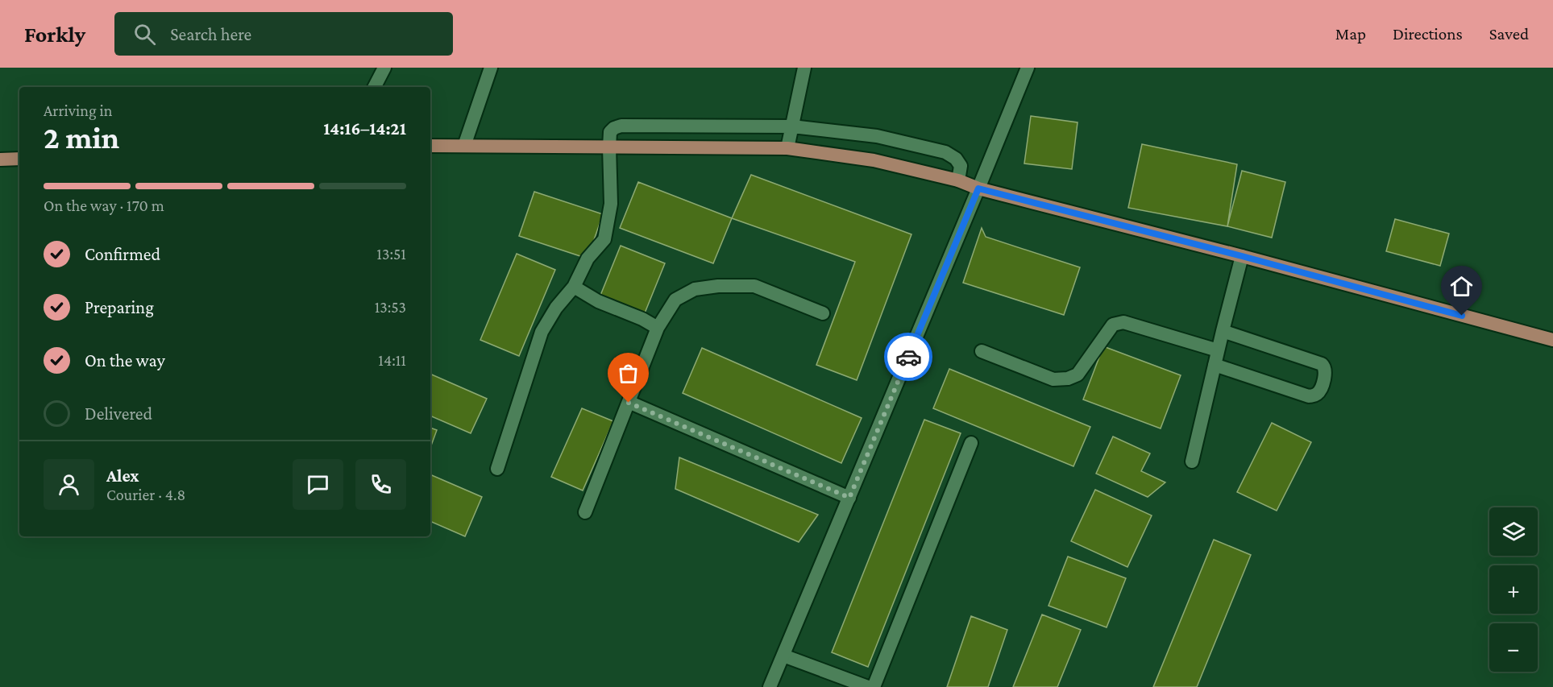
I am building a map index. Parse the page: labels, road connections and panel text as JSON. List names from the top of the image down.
{
  "page": {
    "header": "Forkly",
    "search": "Search here",
    "nav": ["Map", "Directions", "Saved"],
    "heading": ["2 min", "Arriving in", "14:16–14:21"],
    "panel": ["Alex", "Courier · 4.8"],
    "bar": "On the way · 170 m",
    "list": [
      ["Confirmed", "13:51"],
      ["Preparing", "13:53"],
      ["On the way", "14:11"],
      "Delivered"
    ],
    "map_buttons": ["+", "−"]
  }
}
